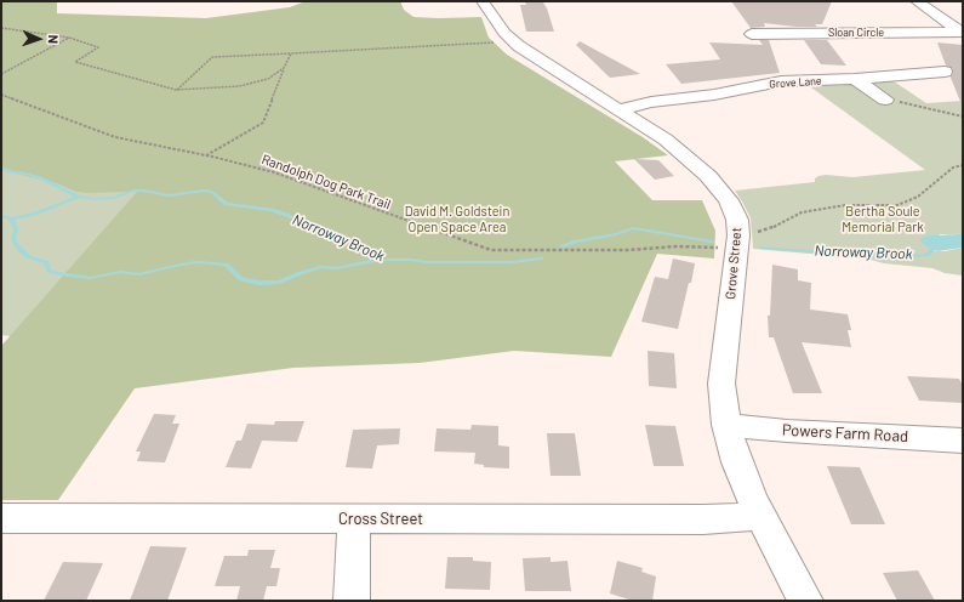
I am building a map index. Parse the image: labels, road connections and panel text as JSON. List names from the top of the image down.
{
  "streets": {
    "street": [
      "Sloan Circle",
      "Grove Lane",
      "Grove Street",
      "Powers Farm Road",
      "Cross Street"
    ],
    "path": ["Randolph Dog Park Trail"]
  },
  "crossings": [
    ["Grove Lane", "Grove Street"],
    ["Randolph Dog Park Trail", "Grove Street"],
    ["Grove Street", "Powers Farm Road"],
    ["Grove Street", "Cross Street"]
  ],
  "water": ["Norroway Brook"],
  "parks": ["David M. Goldstein Open Space Area", "Bertha Soule Memorial Park"],
  "north": "right"
}
